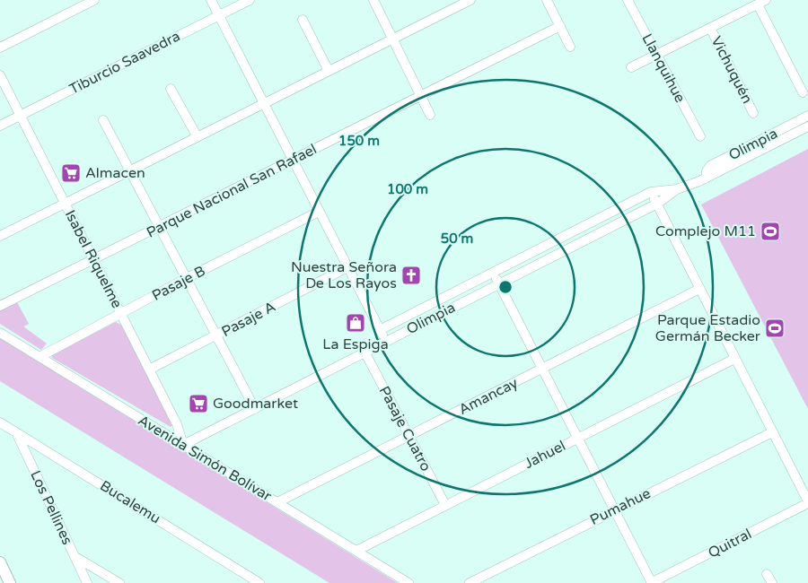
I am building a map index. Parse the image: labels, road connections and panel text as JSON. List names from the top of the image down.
{
  "streets": {
    "street": [
      "Tiburcio Saavedra",
      "Llanquihue",
      "Vichuquén",
      "Olimpia",
      "Parque Nacional San Rafael",
      "Isabel Riquelme",
      "Pasaje B",
      "Pasaje A",
      "Amancay",
      "Pasaje Cuatro",
      "Jahuel",
      "Avenida Simón Bolívar",
      "Bucalemu",
      "Pumahue",
      "Los Pellines",
      "Quitral"
    ]
  },
  "crossings": [
    ["Tiburcio Saavedra", "Isabel Riquelme"],
    ["Olimpia", "Isabel Riquelme"],
    ["Olimpia", "Pasaje Cuatro"],
    ["Olimpia", "Avenida Simón Bolívar"],
    ["Parque Nacional San Rafael", "Isabel Riquelme"],
    ["Isabel Riquelme", "Pasaje B"],
    ["Isabel Riquelme", "Pasaje A"],
    ["Isabel Riquelme", "Avenida Simón Bolívar"],
    ["Pasaje B", "Avenida Simón Bolívar"],
    ["Amancay", "Pasaje Cuatro"],
    ["Amancay", "Avenida Simón Bolívar"],
    ["Pasaje Cuatro", "Jahuel"],
    ["Jahuel", "Avenida Simón Bolívar"],
    ["Bucalemu", "Los Pellines"]
  ],
  "places": {
    "supermarket": ["Almacen", "Goodmarket"],
    "sports": ["Complejo M11", "Parque Estadio Germán Becker"],
    "church": ["Nuestra Señora De Los Rayos"],
    "shop": ["La Espiga"]
  },
  "rings": ["150 m", "100 m", "50 m"]
}
